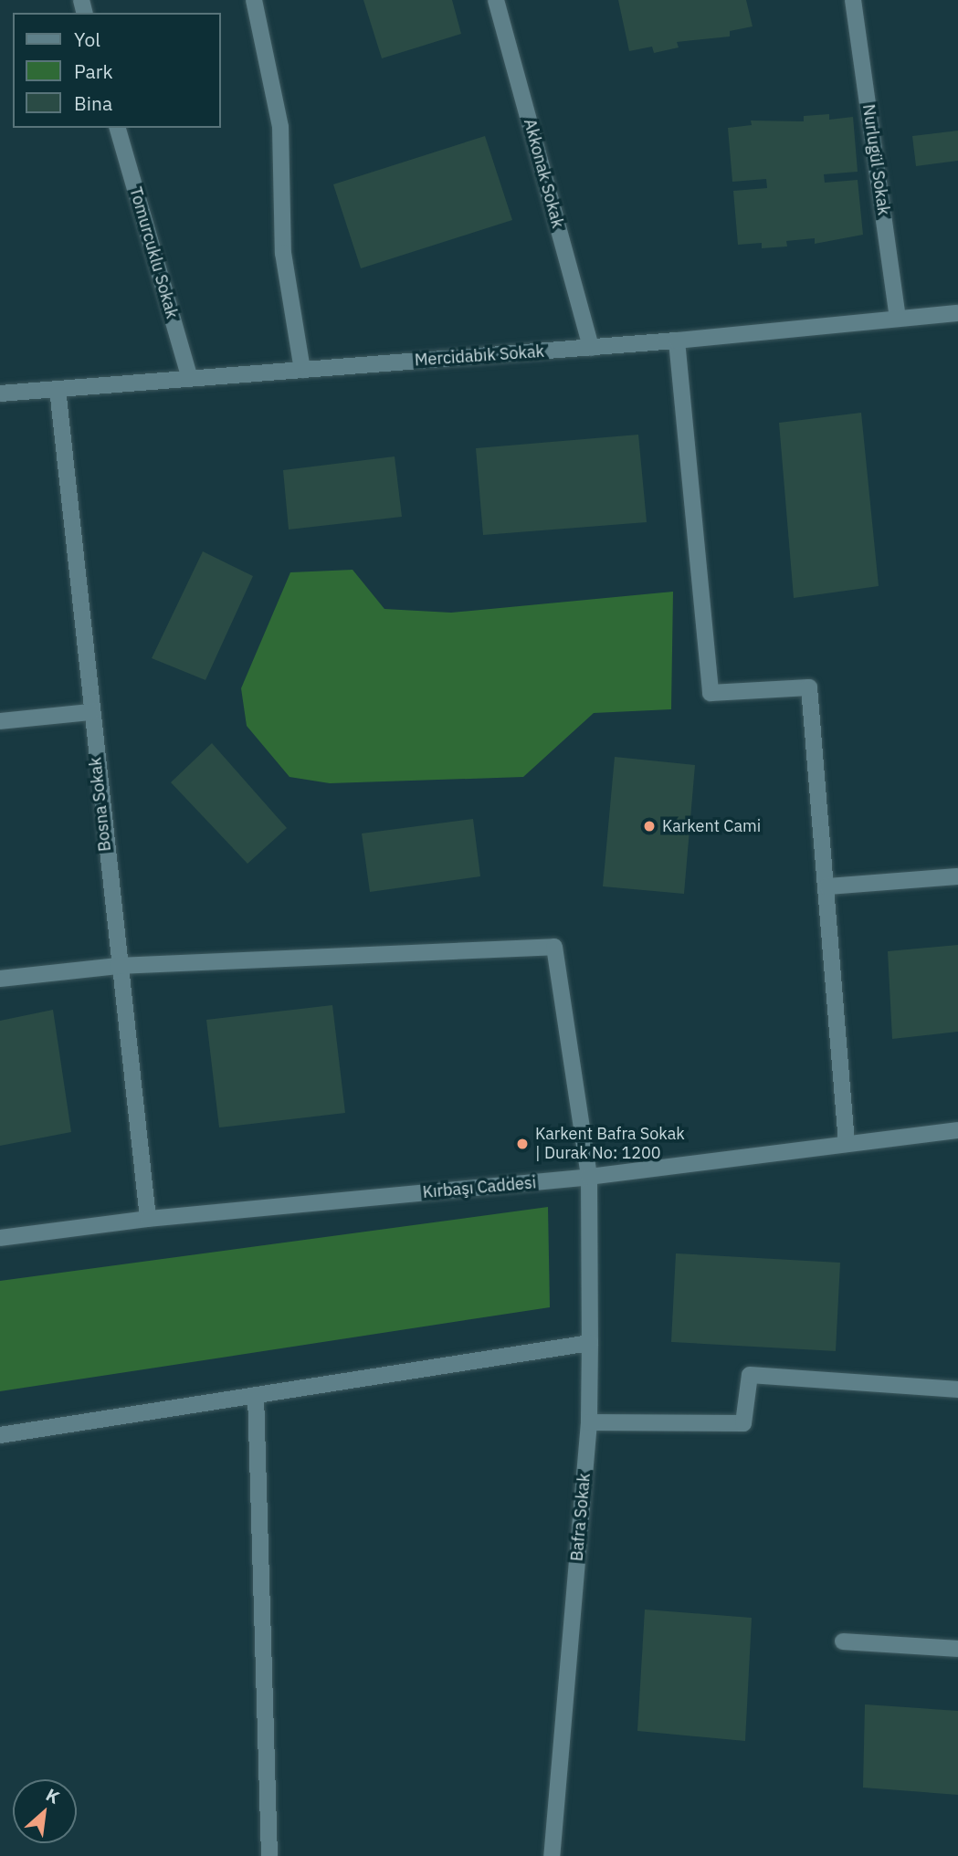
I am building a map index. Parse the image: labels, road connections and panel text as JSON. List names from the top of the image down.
{
  "streets": {
    "street": [
      "Nurlugül Sokak",
      "Akkonak Sokak",
      "Tomurcuklu Sokak",
      "Mercidabık Sokak",
      "Bosna Sokak",
      "Kırbaşı Caddesi",
      "Bafra Sokak"
    ]
  },
  "crossings": [
    ["Nurlugül Sokak", "Mercidabık Sokak"],
    ["Akkonak Sokak", "Mercidabık Sokak"],
    ["Tomurcuklu Sokak", "Mercidabık Sokak"],
    ["Mercidabık Sokak", "Bosna Sokak"],
    ["Bosna Sokak", "Kırbaşı Caddesi"],
    ["Bosna Sokak", "Bafra Sokak"],
    ["Kırbaşı Caddesi", "Bafra Sokak"]
  ],
  "places": ["Karkent Cami", "Karkent Bafra Sokak | Durak No: 1200"],
  "legend": ["Yol", "Park", "Bina"],
  "north": "top right"
}
